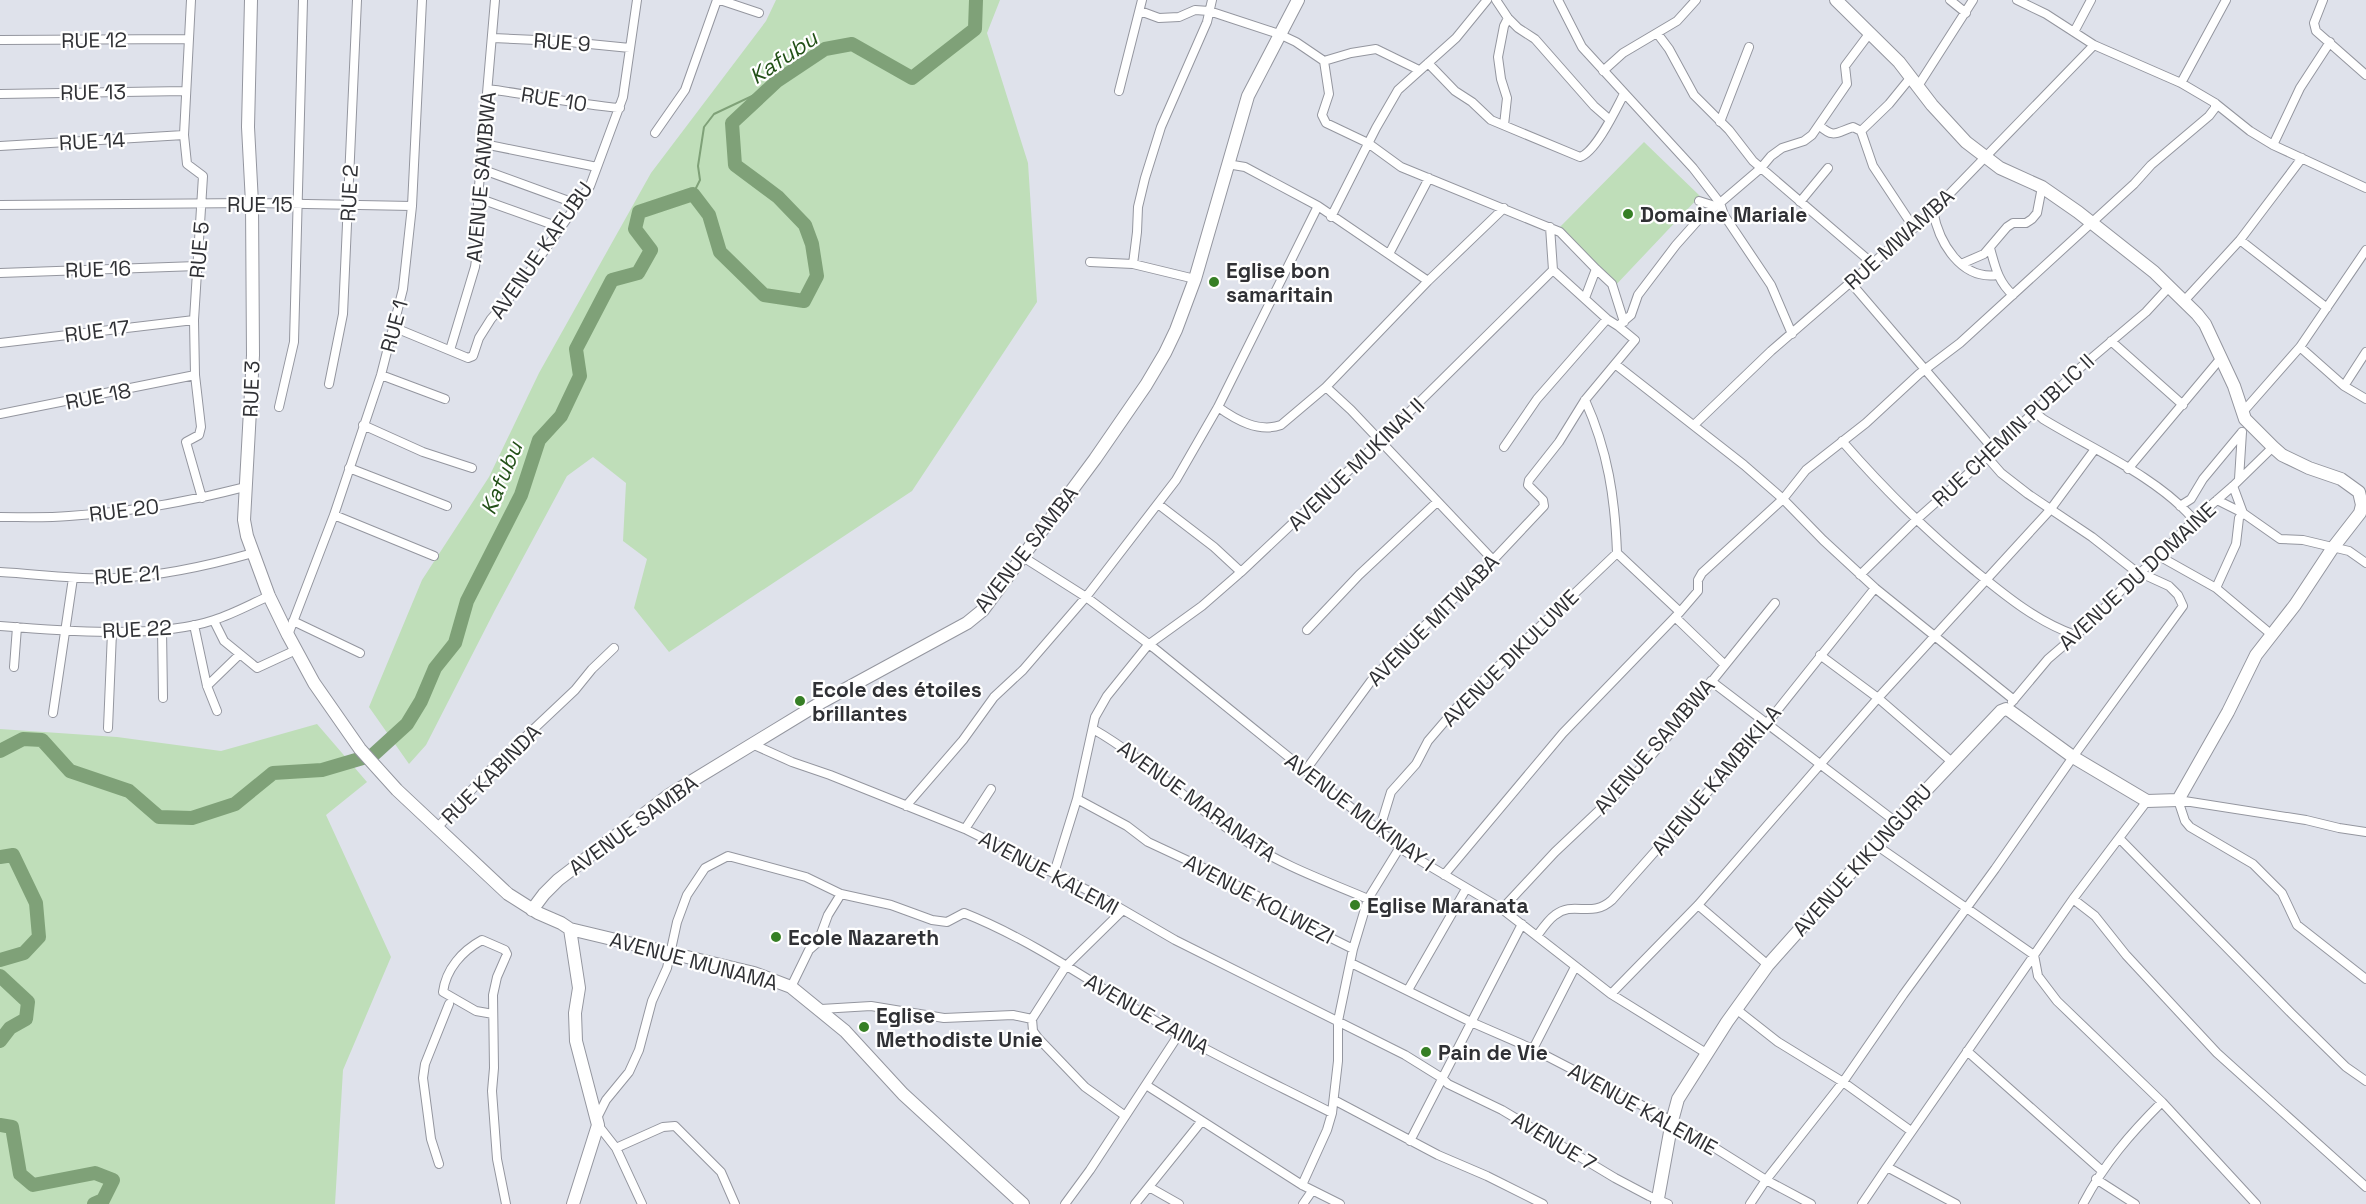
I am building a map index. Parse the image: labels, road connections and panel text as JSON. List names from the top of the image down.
{
  "streets": {
    "street": [
      "RUE 12",
      "RUE 9",
      "RUE 13",
      "RUE 10",
      "RUE 14",
      "AVENUE SAMBWA",
      "RUE 2",
      "RUE 15",
      "RUE MWAMBA",
      "RUE 5",
      "AVENUE KAFUBU",
      "RUE 16",
      "RUE 1",
      "RUE 17",
      "RUE 3",
      "RUE 18",
      "RUE CHEMIN PUBLIC II",
      "AVENUE MUKINAI II",
      "RUE 20",
      "AVENUE SAMBA",
      "RUE 21",
      "AVENUE DU DOMAINE",
      "AVENUE MITWABA",
      "RUE 22",
      "AVENUE DIKULUWE",
      "RUE KABINDA",
      "AVENUE KAMBIKILA",
      "AVENUE MARANATA",
      "AVENUE MUKINAY I",
      "AVENUE KIKUNGURU",
      "AVENUE KALEMI",
      "AVENUE KOLWEZI",
      "AVENUE MUNAMA",
      "AVENUE ZAINA",
      "AVENUE KALEMIE",
      "AVENUE 7"
    ]
  },
  "crossings": [
    ["RUE 12", "RUE 5"],
    ["RUE 9", "AVENUE SAMBWA"],
    ["RUE 9", "AVENUE KAFUBU"],
    ["RUE 13", "RUE 5"],
    ["RUE 10", "AVENUE SAMBWA"],
    ["RUE 10", "AVENUE KAFUBU"],
    ["RUE 14", "RUE 5"],
    ["AVENUE SAMBWA", "AVENUE KAFUBU"],
    ["AVENUE SAMBWA", "AVENUE MUKINAY I"],
    ["RUE 2", "RUE 15"],
    ["RUE 15", "RUE 5"],
    ["RUE 15", "RUE 1"],
    ["RUE 15", "RUE 3"],
    ["RUE 5", "RUE 16"],
    ["RUE 5", "RUE 17"],
    ["RUE 5", "RUE 18"],
    ["RUE 5", "RUE 20"],
    ["RUE 1", "RUE 3"],
    ["RUE 3", "RUE 20"],
    ["RUE 3", "RUE 21"],
    ["RUE 3", "RUE 22"],
    ["RUE 3", "AVENUE MUNAMA"],
    ["AVENUE MUKINAI II", "AVENUE MARANATA"],
    ["AVENUE MUKINAI II", "AVENUE MUKINAY I"],
    ["AVENUE MUKINAI II", "AVENUE KALEMI"],
    ["AVENUE MUKINAI II", "AVENUE KOLWEZI"],
    ["AVENUE SAMBA", "AVENUE MUKINAY I"],
    ["AVENUE SAMBA", "AVENUE KALEMI"],
    ["AVENUE SAMBA", "AVENUE MUNAMA"],
    ["AVENUE DU DOMAINE", "AVENUE KIKUNGURU"],
    ["AVENUE MITWABA", "AVENUE MUKINAY I"],
    ["AVENUE DIKULUWE", "AVENUE MUKINAY I"],
    ["RUE KABINDA", "AVENUE MUNAMA"],
    ["AVENUE KAMBIKILA", "AVENUE MUKINAY I"],
    ["AVENUE MUKINAY I", "AVENUE KIKUNGURU"],
    ["AVENUE KIKUNGURU", "AVENUE KALEMIE"],
    ["AVENUE KIKUNGURU", "AVENUE 7"],
    ["AVENUE KALEMI", "AVENUE 7"],
    ["AVENUE KOLWEZI", "AVENUE KALEMIE"]
  ],
  "water": ["Kafubu"],
  "places": [
    "Domaine Mariale",
    "Eglise bon samaritain",
    "Ecole des étoiles brillantes",
    "Eglise Maranata",
    "Ecole Nazareth",
    "Eglise Methodiste Unie",
    "Pain de Vie"
  ]
}
